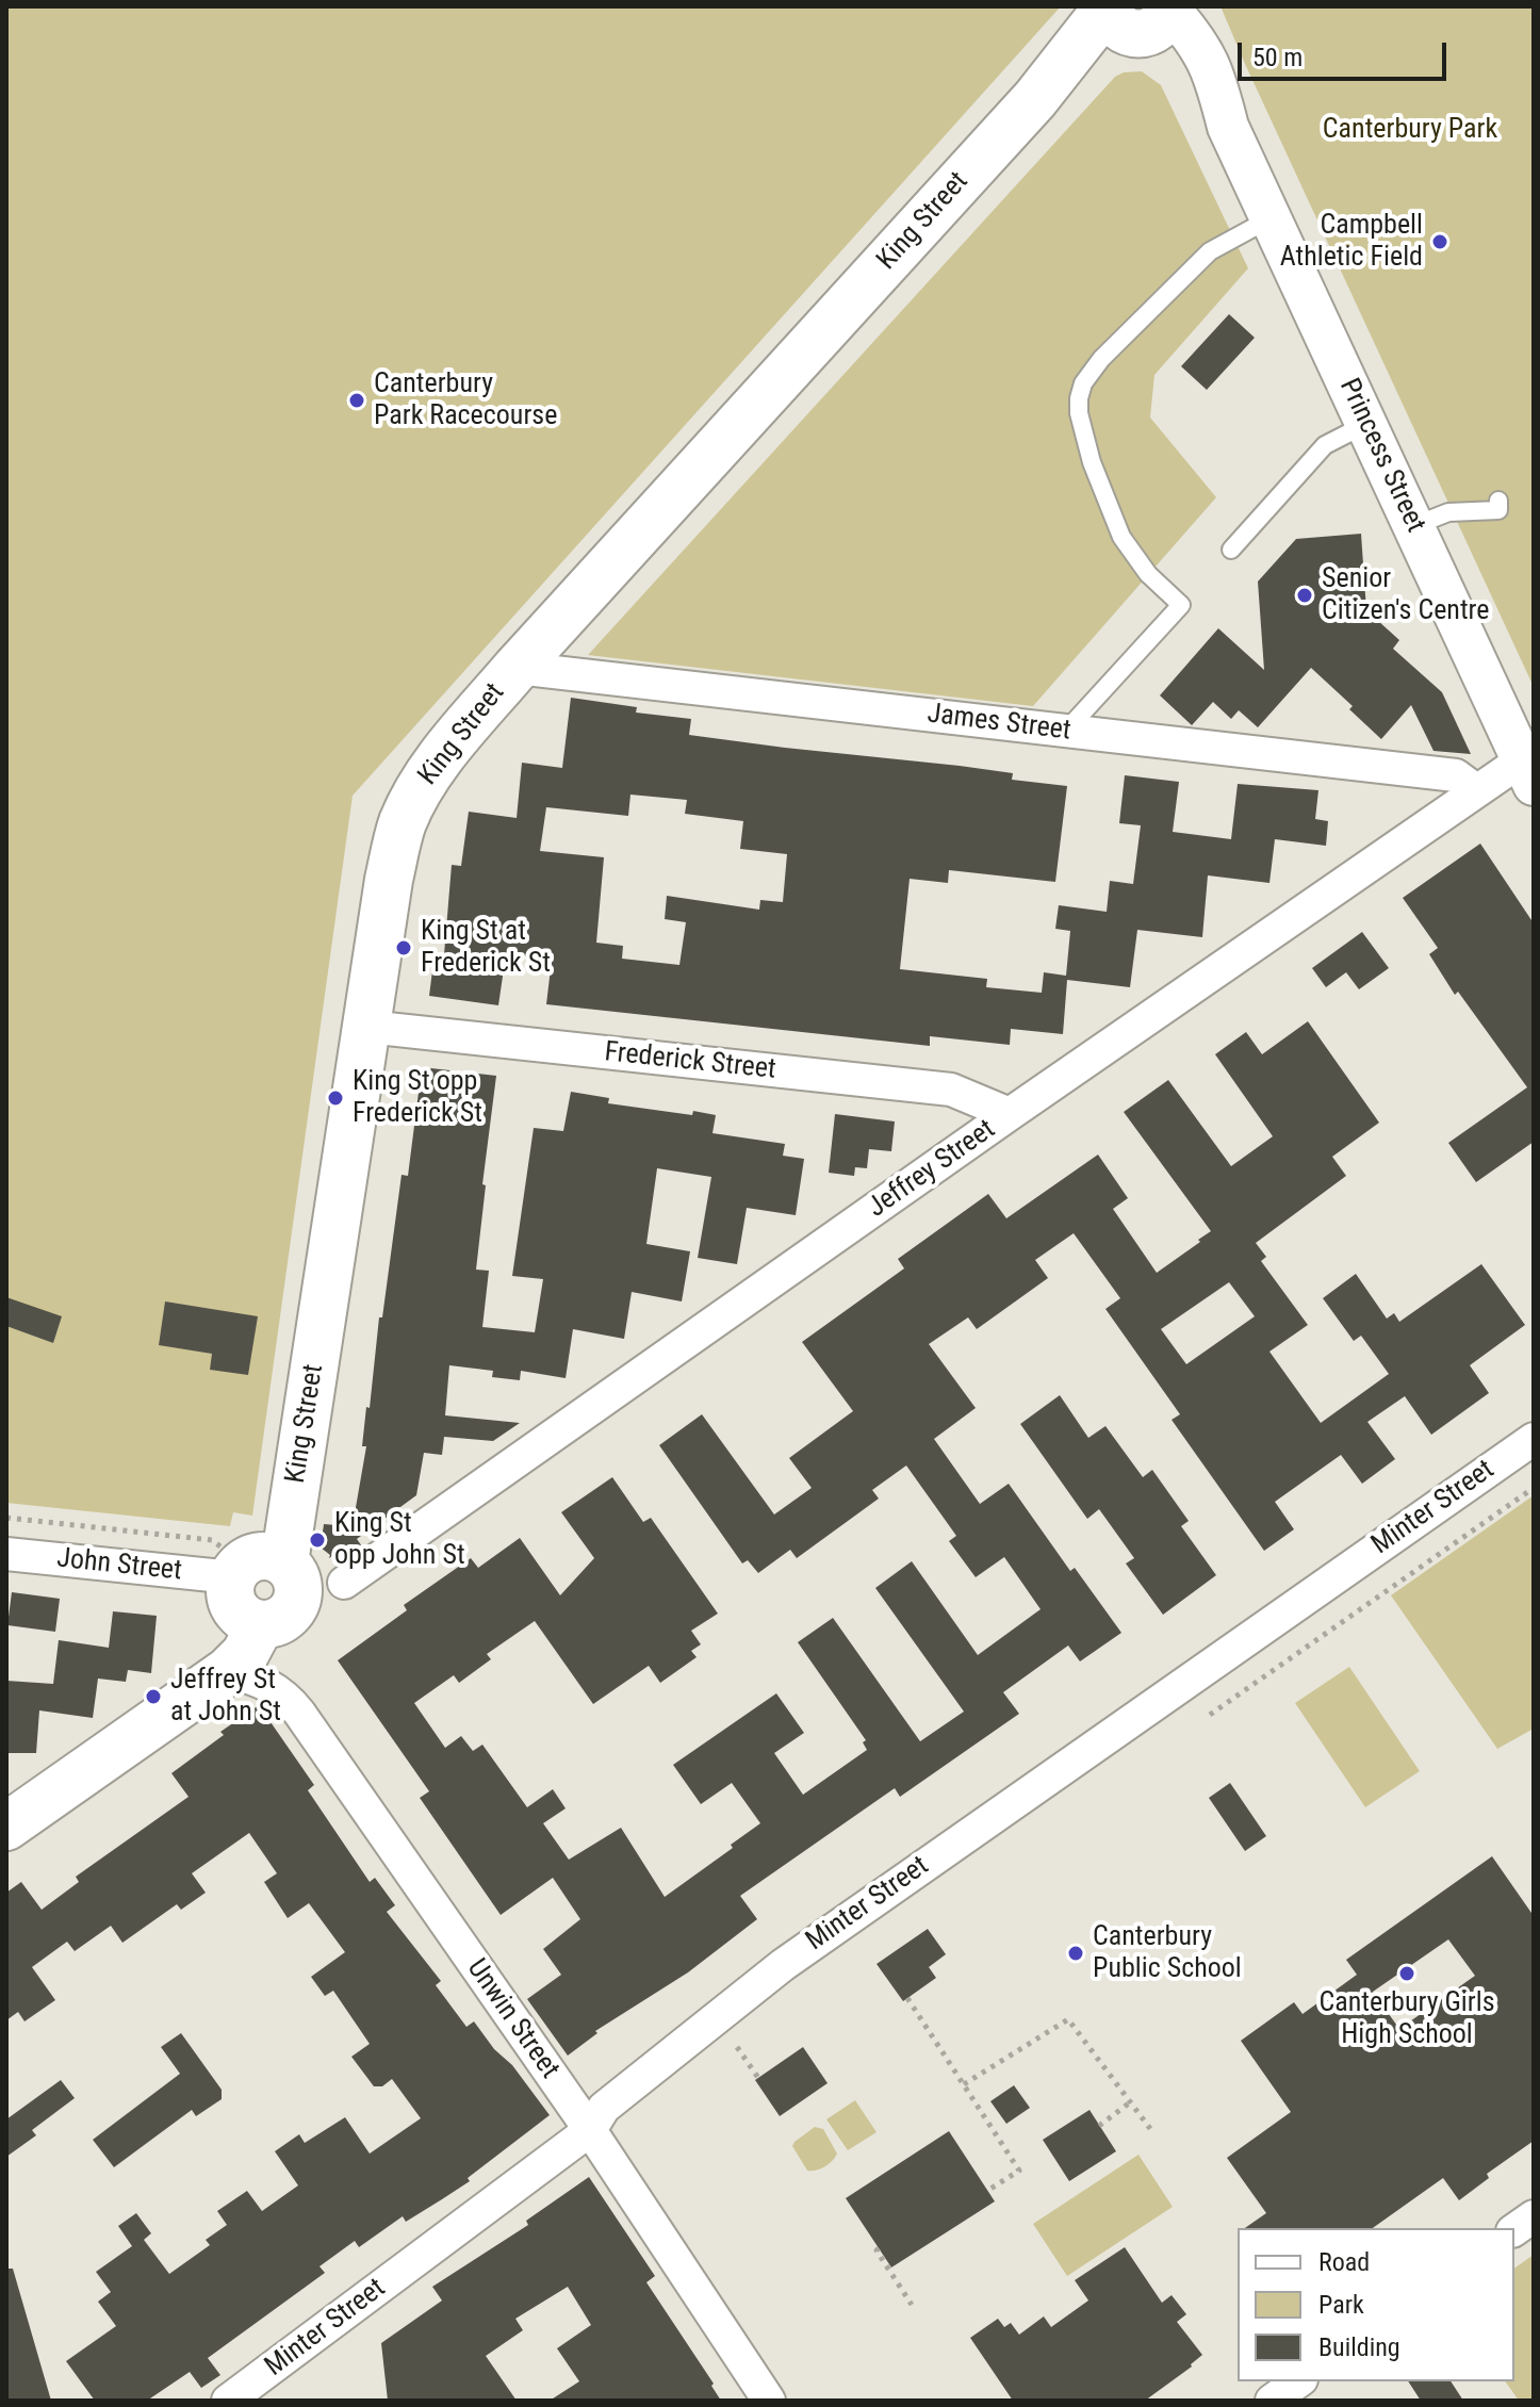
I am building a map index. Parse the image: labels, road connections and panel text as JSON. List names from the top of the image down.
{
  "streets": {
    "main road": ["King Street"],
    "street": [
      "Princess Street",
      "James Street",
      "Frederick Street",
      "Jeffrey Street",
      "Minter Street",
      "John Street",
      "Unwin Street"
    ]
  },
  "crossings": [
    ["King Street", "Princess Street"],
    ["King Street", "James Street"],
    ["King Street", "Frederick Street"],
    ["King Street", "John Street"],
    ["Princess Street", "Jeffrey Street"],
    ["James Street", "Jeffrey Street"],
    ["Frederick Street", "Jeffrey Street"],
    ["Minter Street", "Unwin Street"]
  ],
  "parks": ["Canterbury Park"],
  "places": [
    "Campbell Athletic Field",
    "Canterbury Park Racecourse",
    "Senior Citizen's Centre",
    "King St at Frederick St",
    "King St opp Frederick St",
    "King St opp John St",
    "Jeffrey St at John St",
    "Canterbury Public School",
    "Canterbury Girls High School"
  ],
  "legend": ["Road", "Park", "Building"],
  "scale_bar": "50 m"
}
